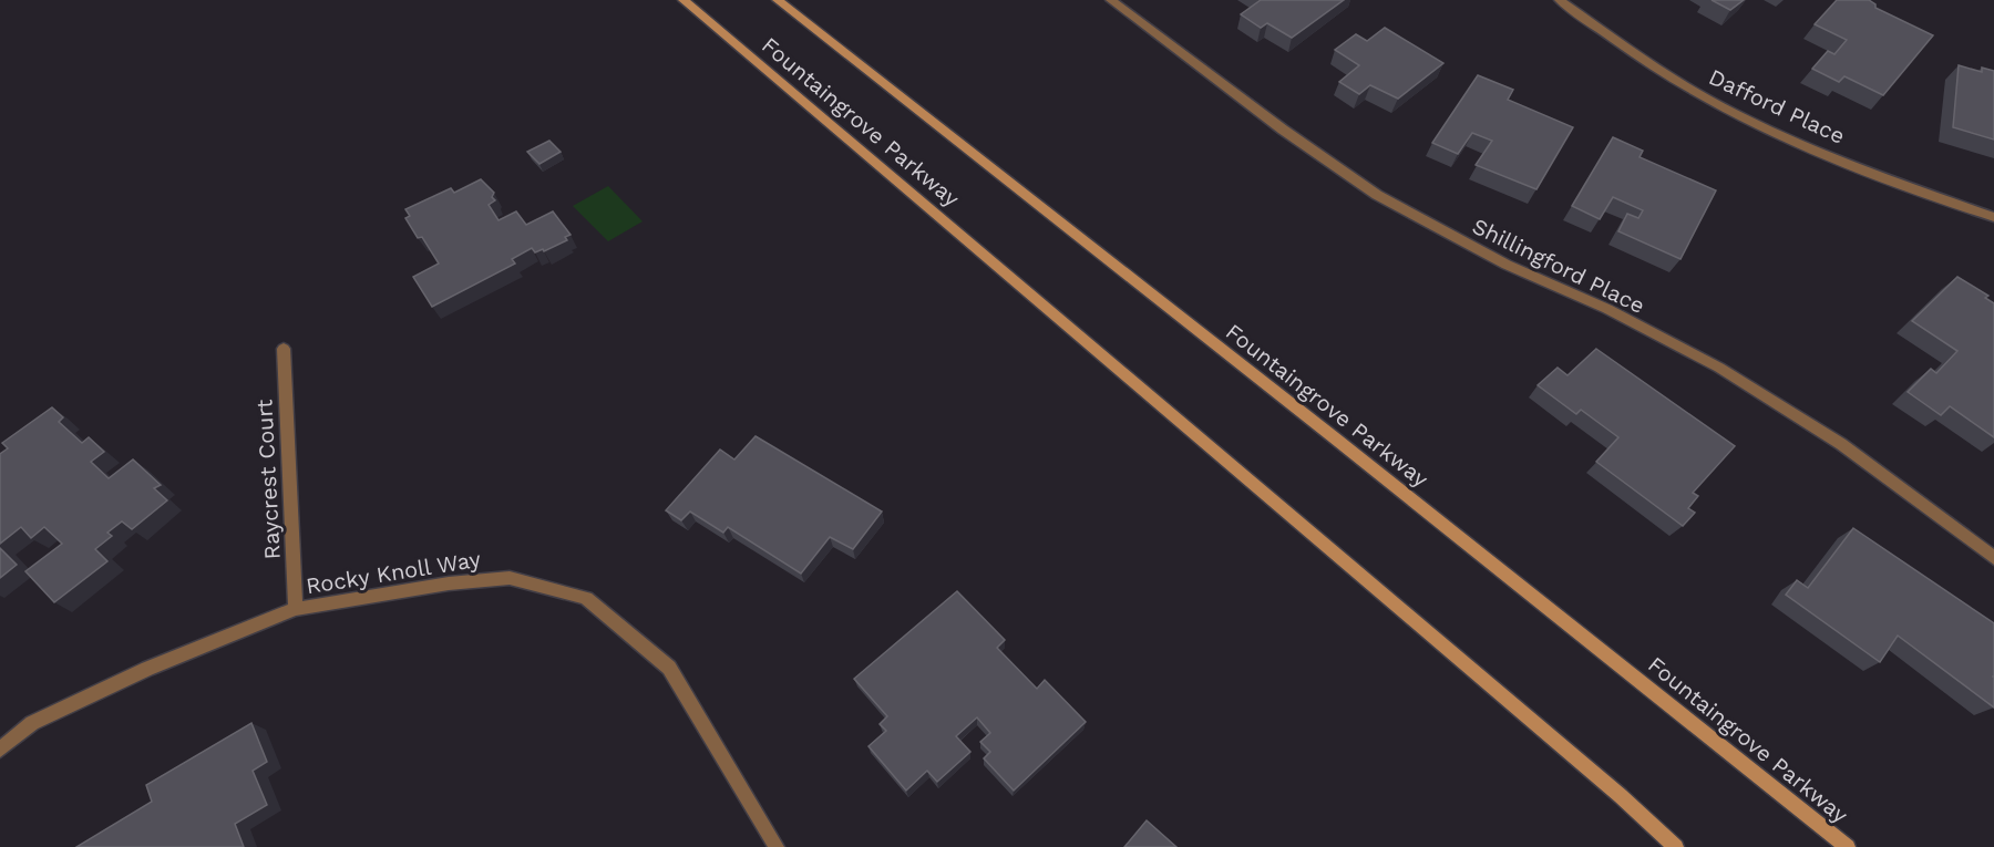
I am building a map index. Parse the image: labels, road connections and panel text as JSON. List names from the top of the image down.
{
  "streets": {
    "main road": ["Fountaingrove Parkway"],
    "street": [
      "Dafford Place",
      "Shillingford Place",
      "Raycrest Court",
      "Rocky Knoll Way"
    ]
  },
  "crossings": [
    ["Raycrest Court", "Rocky Knoll Way"]
  ]
}
